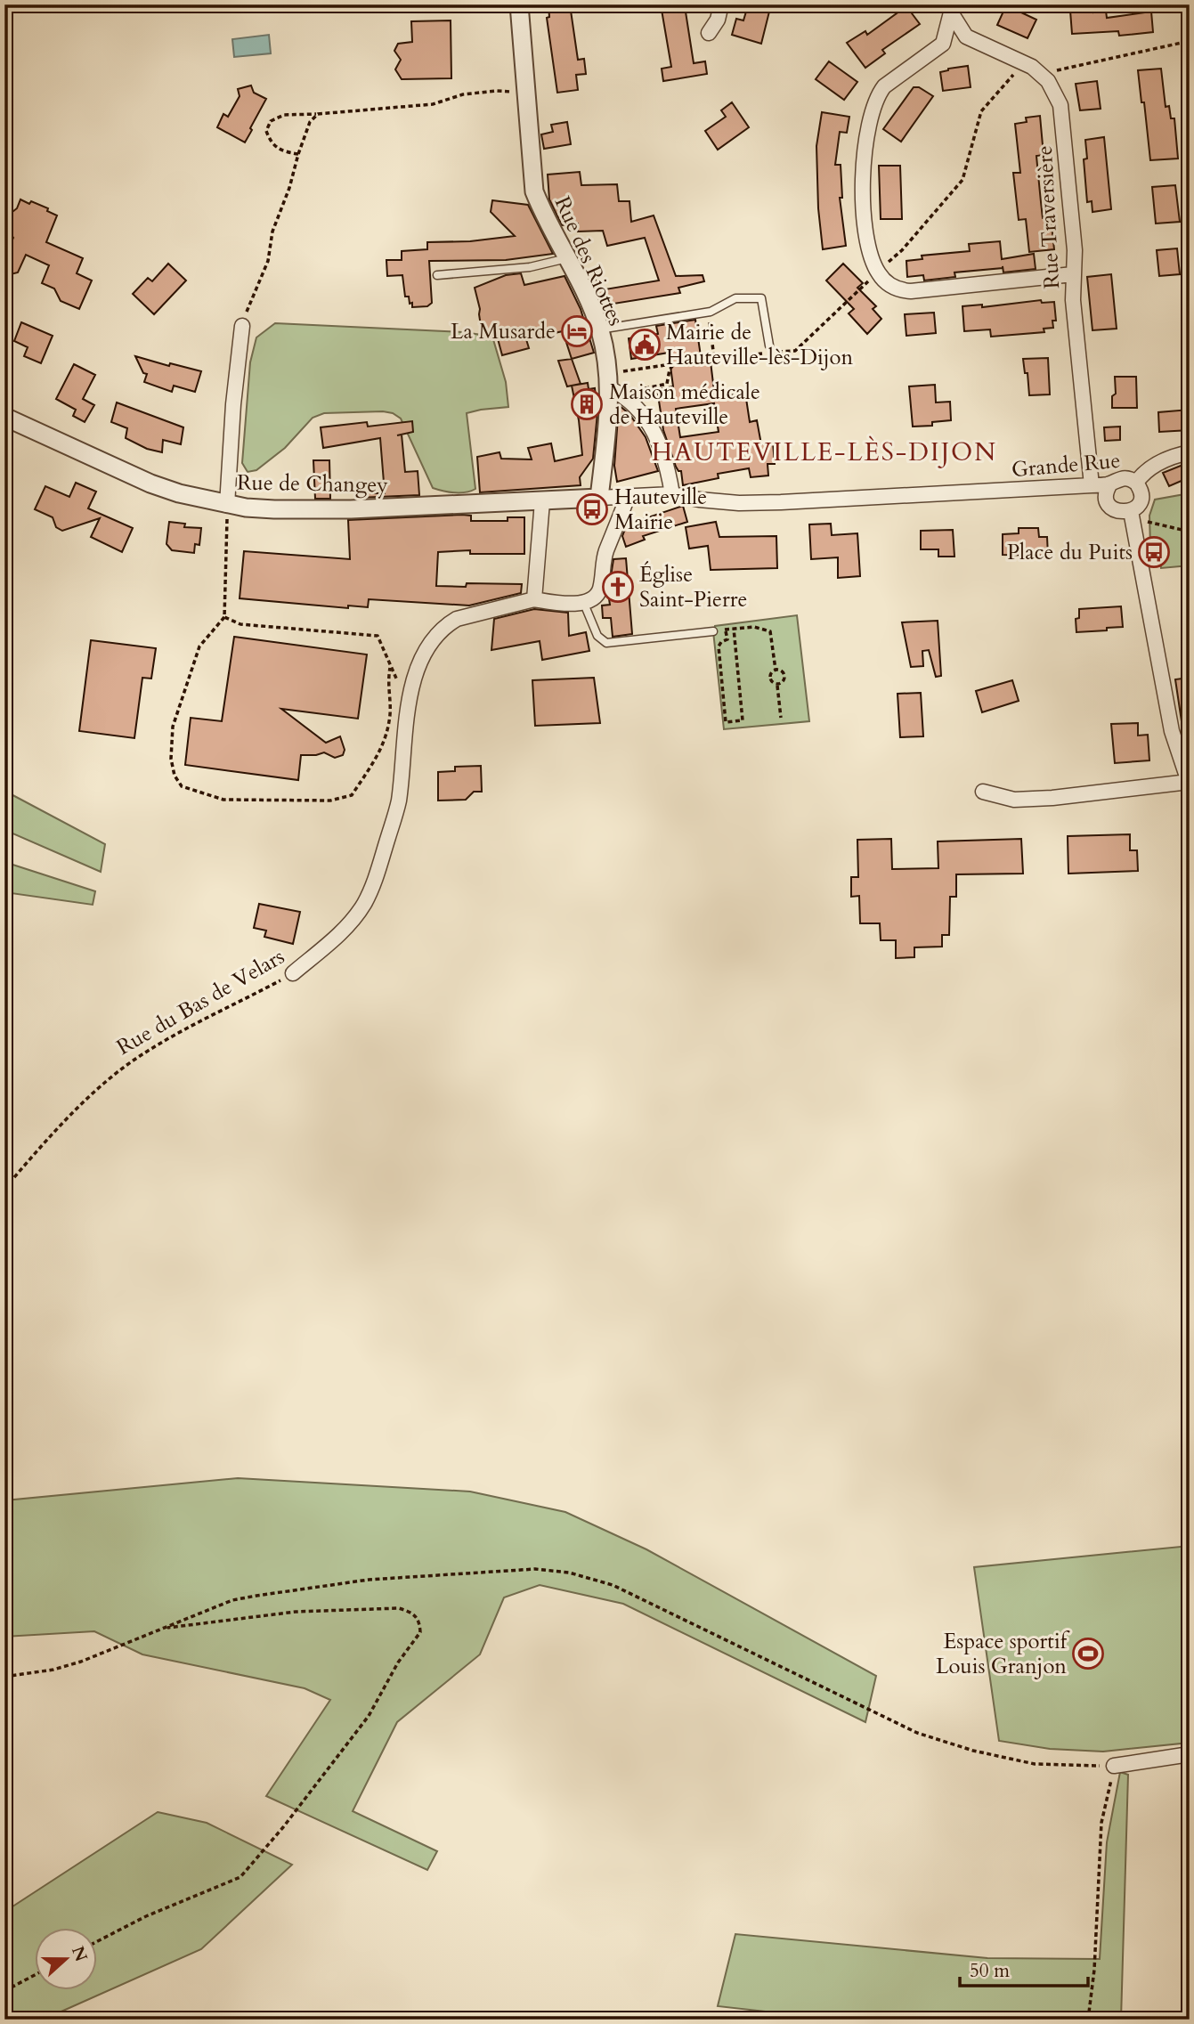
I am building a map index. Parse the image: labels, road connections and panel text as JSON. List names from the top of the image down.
{
  "streets": {
    "street": [
      "Rue Traversière",
      "Rue des Riottes",
      "Grande Rue",
      "Rue de Changey",
      "Rue du Bas de Velars"
    ]
  },
  "crossings": [
    ["Rue Traversière", "Grande Rue"],
    ["Rue des Riottes", "Grande Rue"],
    ["Rue des Riottes", "Rue de Changey"],
    ["Grande Rue", "Rue de Changey"]
  ],
  "districts": ["HAUTEVILLE-LÈS-DIJON"],
  "places": {
    "hotel": ["La Musarde"],
    "public building": ["Mairie de Hauteville-lès-Dijon"],
    "building": ["Maison médicale de Hauteville"],
    "bus stop": ["Hauteville Mairie", "Place du Puits"],
    "church": ["Église Saint-Pierre"],
    "sports": ["Espace sportif Louis Granjon"]
  },
  "scale_bar": "50 m",
  "north": "right"
}
